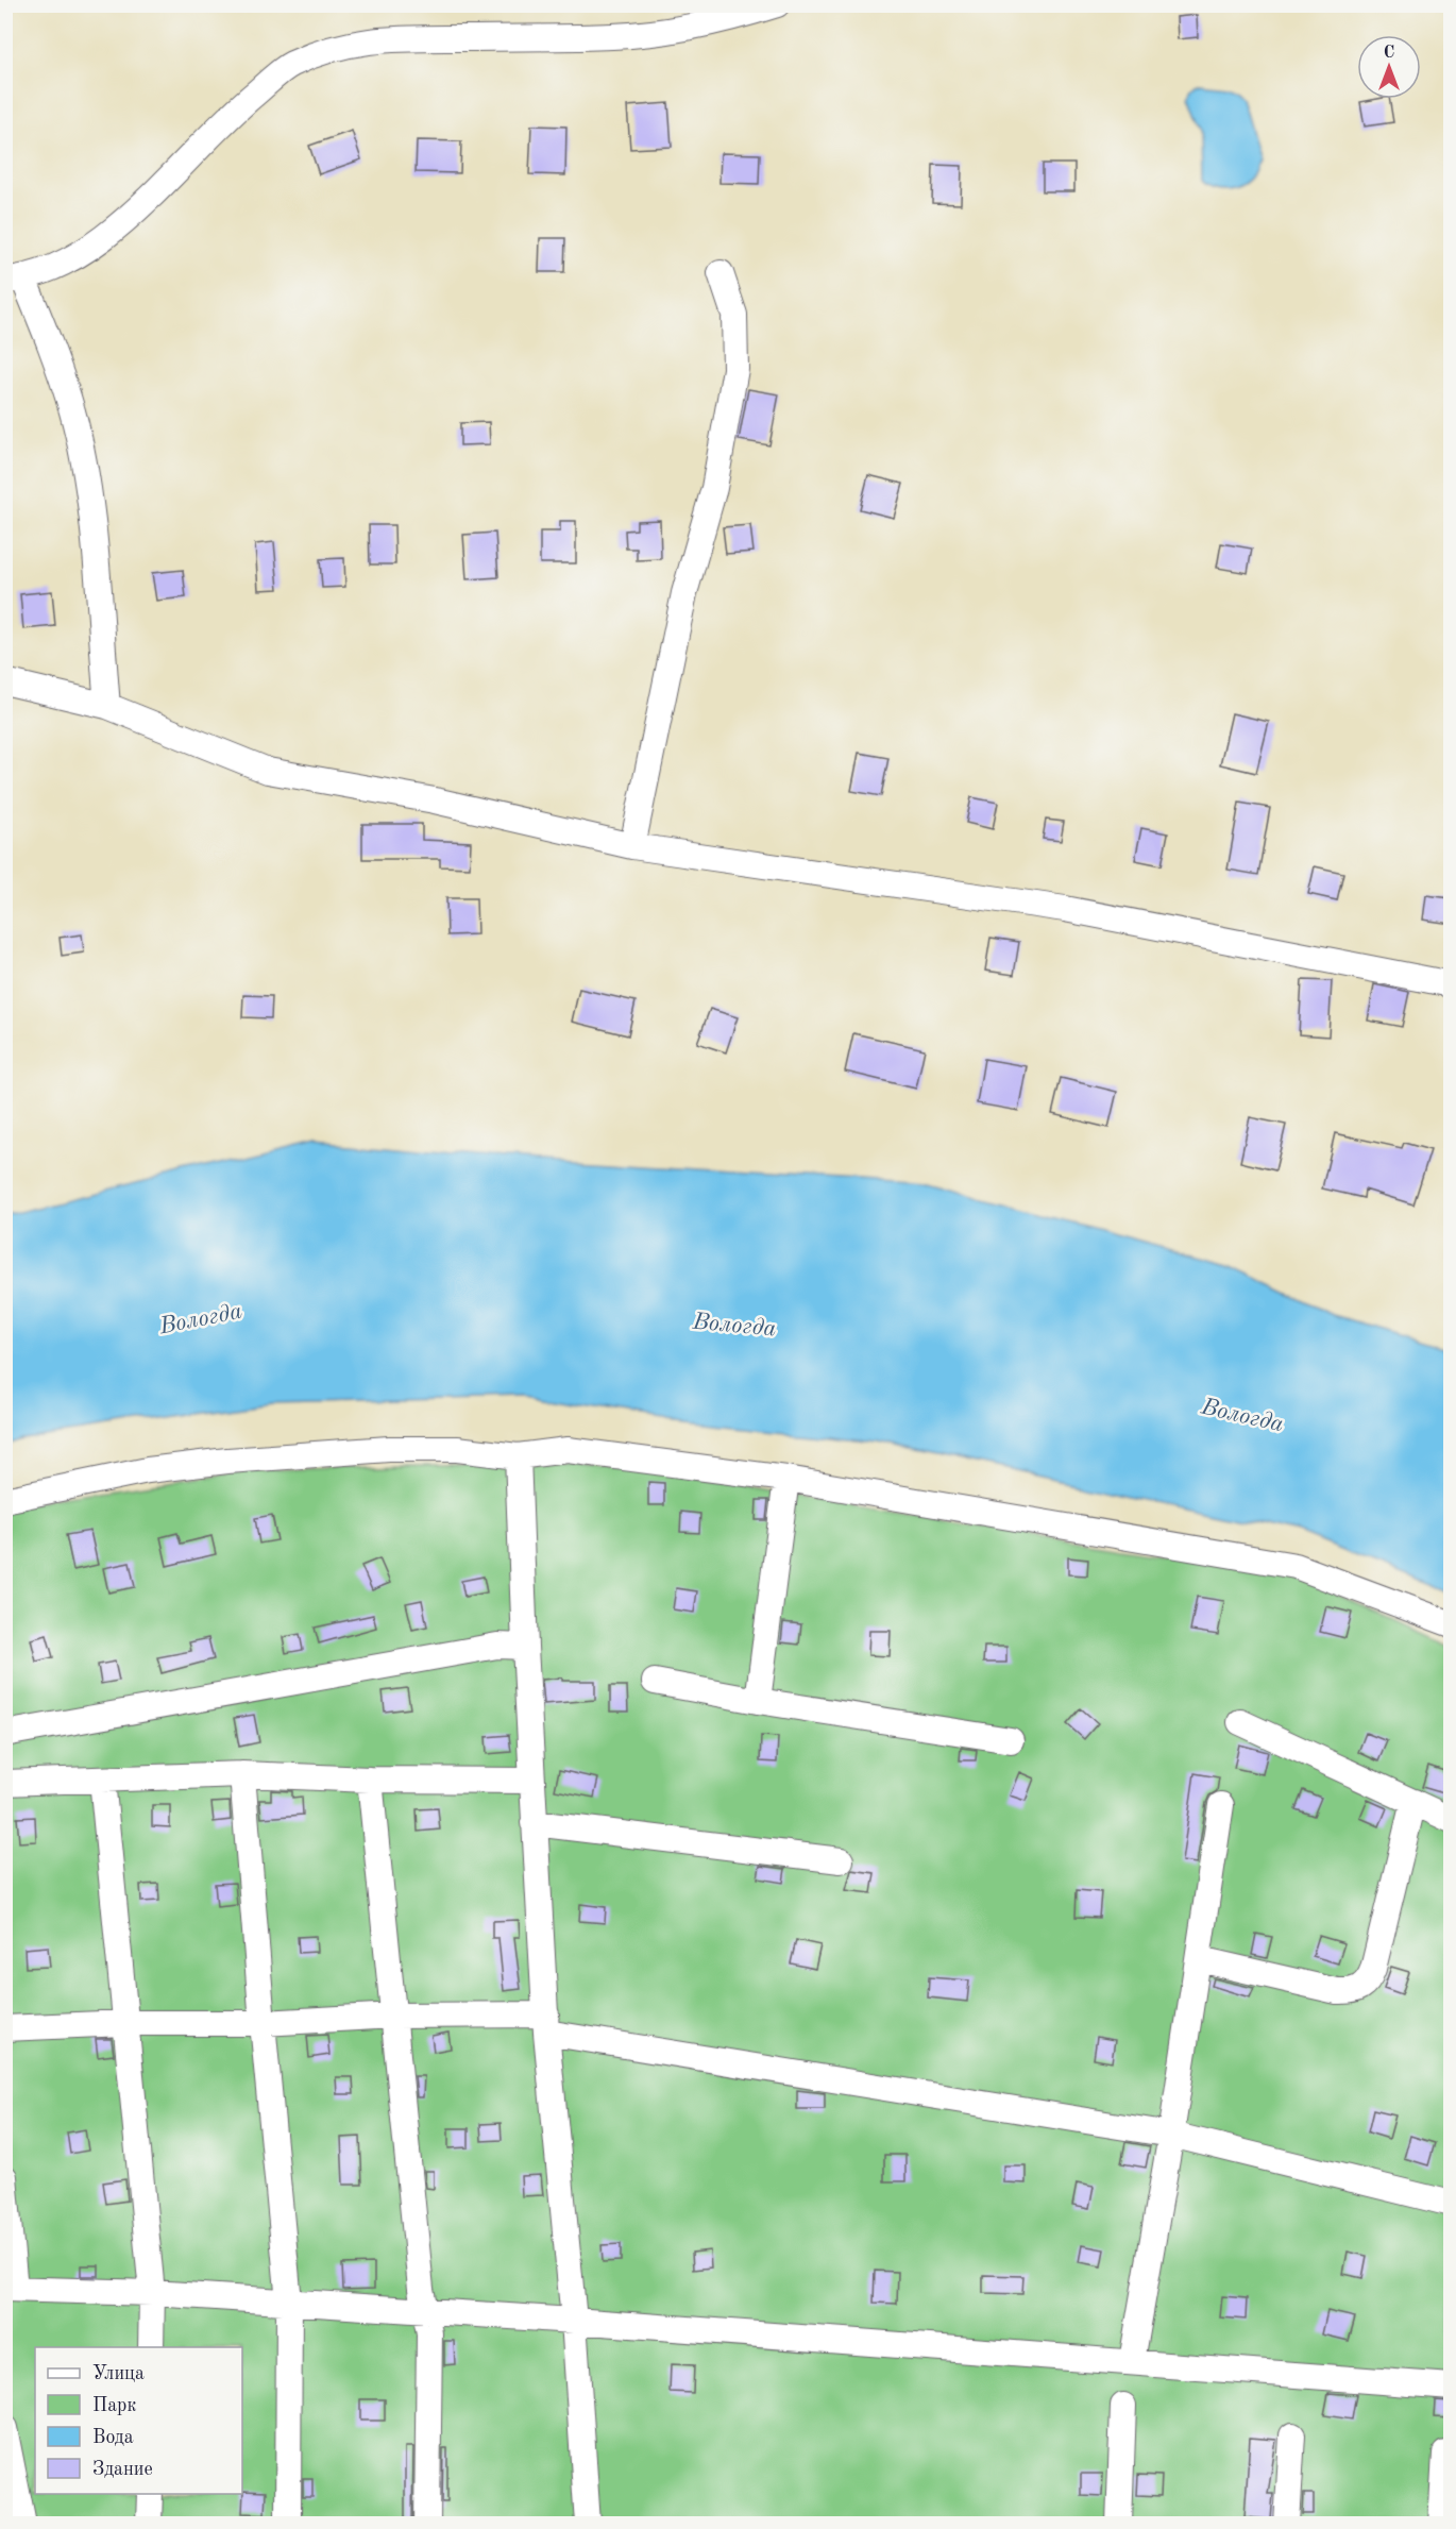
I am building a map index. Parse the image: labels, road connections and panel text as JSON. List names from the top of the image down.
{
  "water": ["Вологда"],
  "legend": [
    "Улица",
    "Парк",
    "Вода",
    "Здание"
  ],
  "north": "top"
}
